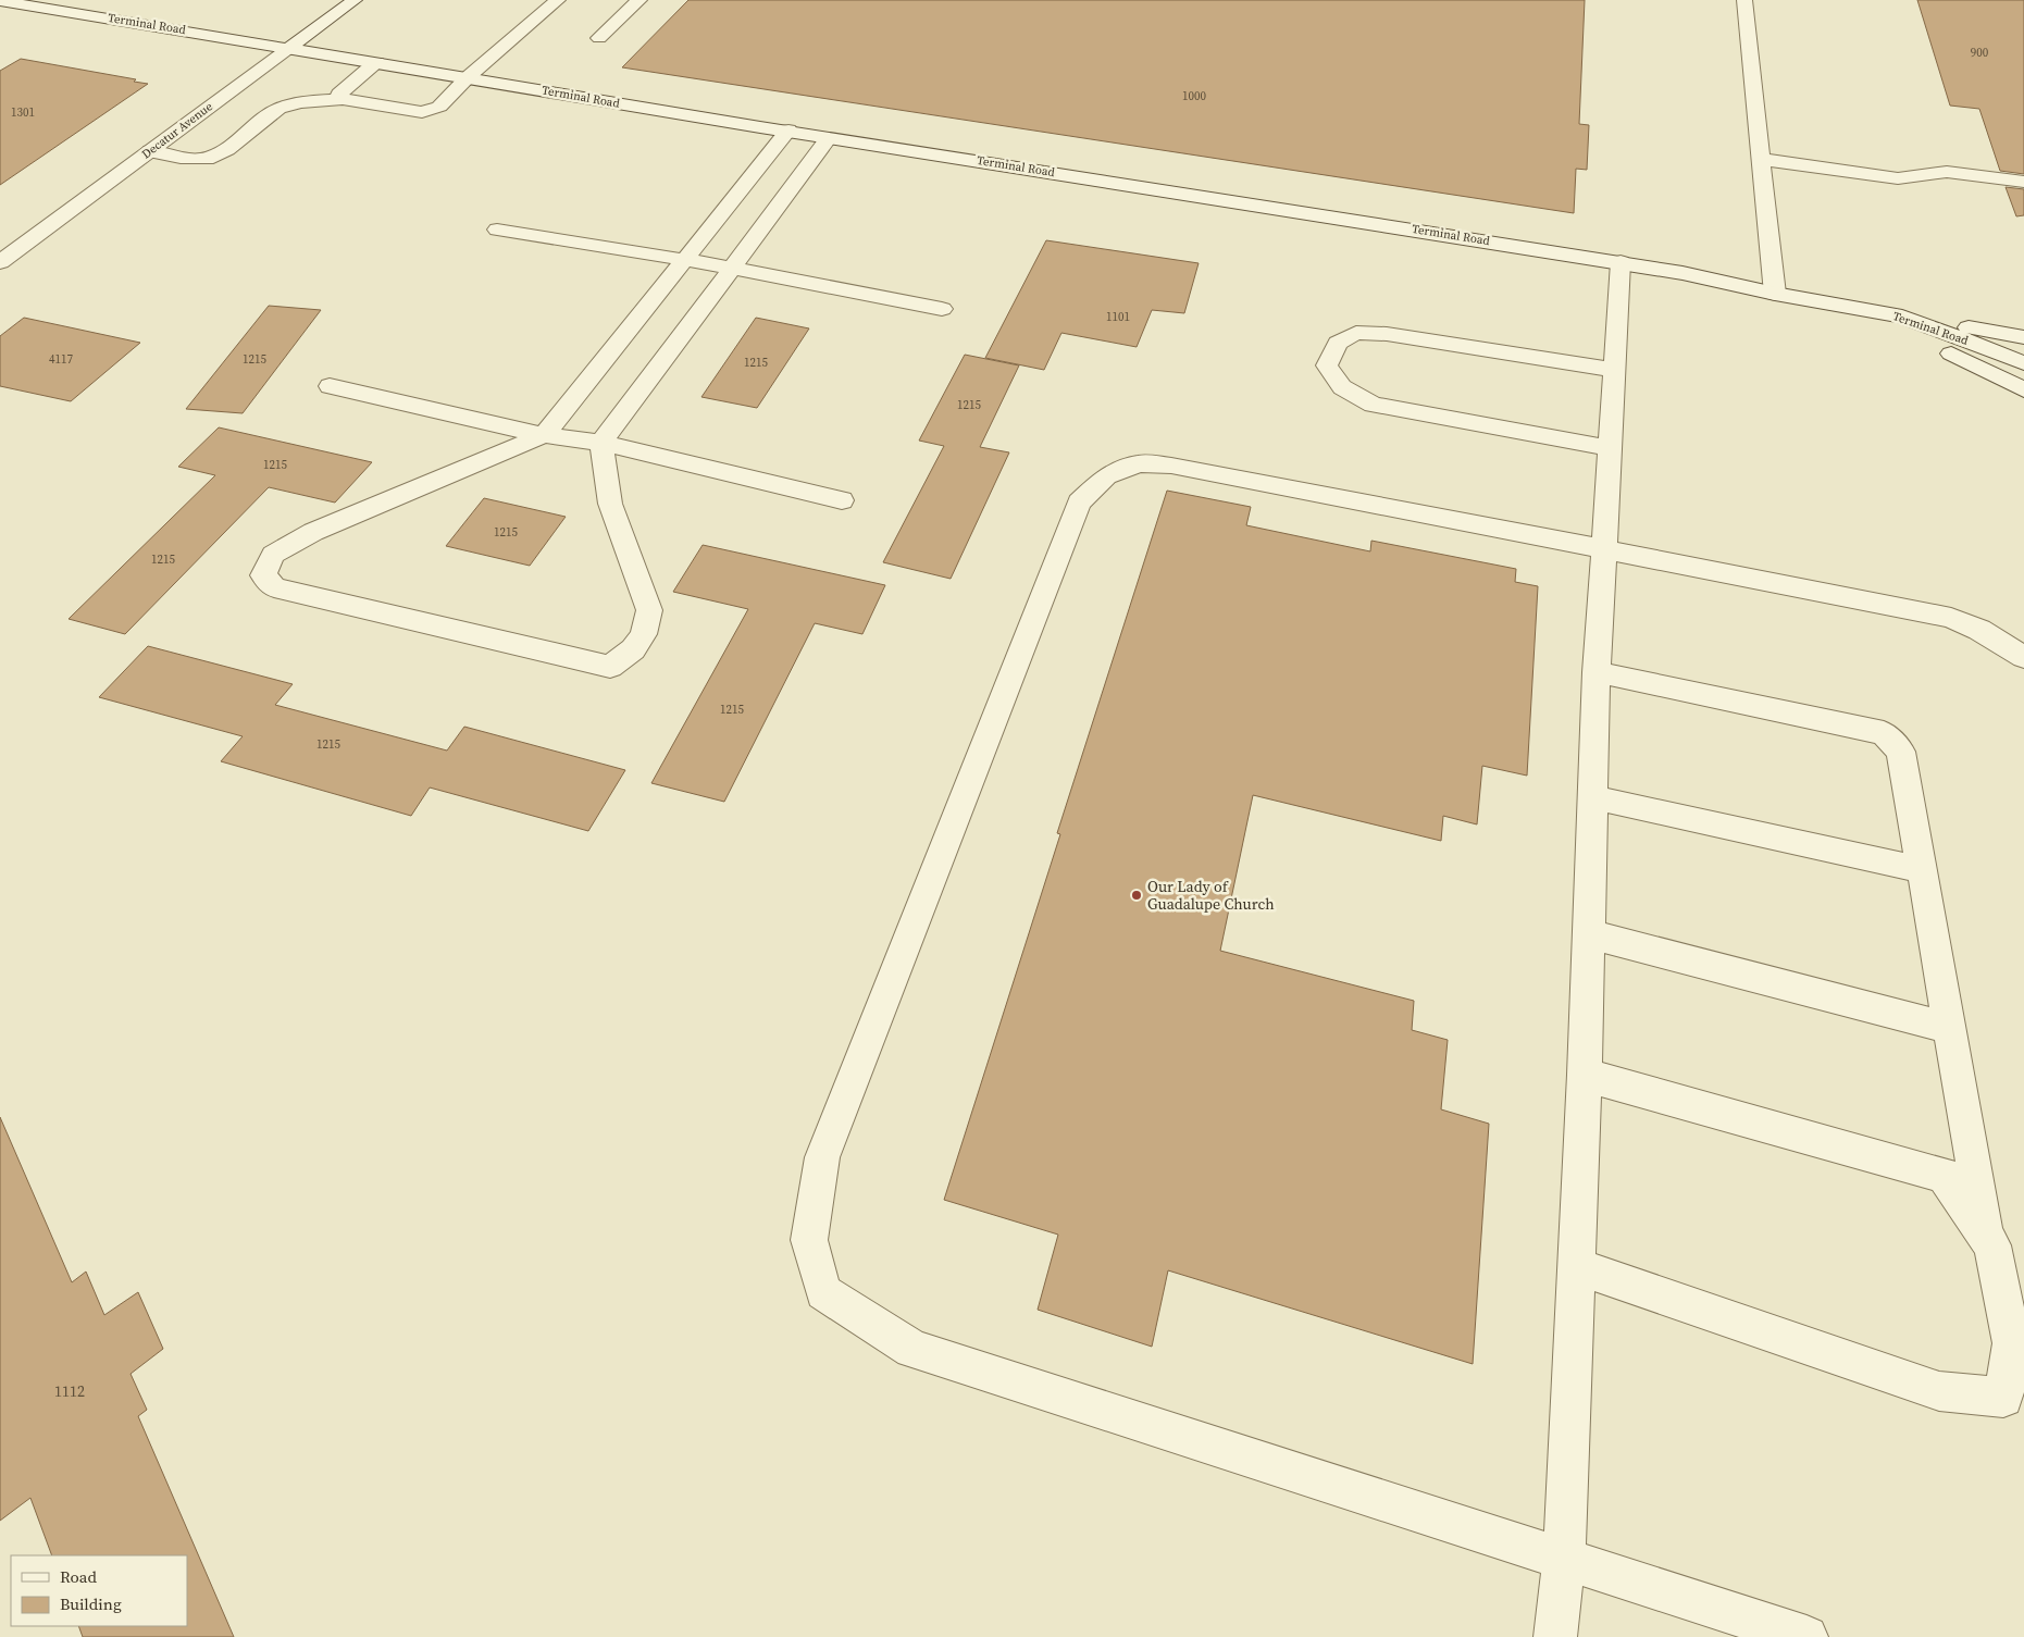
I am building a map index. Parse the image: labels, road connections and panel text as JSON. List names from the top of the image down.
{
  "streets": {
    "main road": ["Terminal Road", "Decatur Avenue"]
  },
  "crossings": [
    ["Terminal Road", "Decatur Avenue"]
  ],
  "places": ["Our Lady of Guadalupe Church"],
  "house_numbers": [
    "900",
    "1000",
    "1301",
    "1101",
    "4117",
    "1215",
    "1215",
    "1215",
    "1215",
    "1215",
    "1215",
    "1215",
    "1215",
    "1112"
  ],
  "legend": ["Road", "Building"]
}
